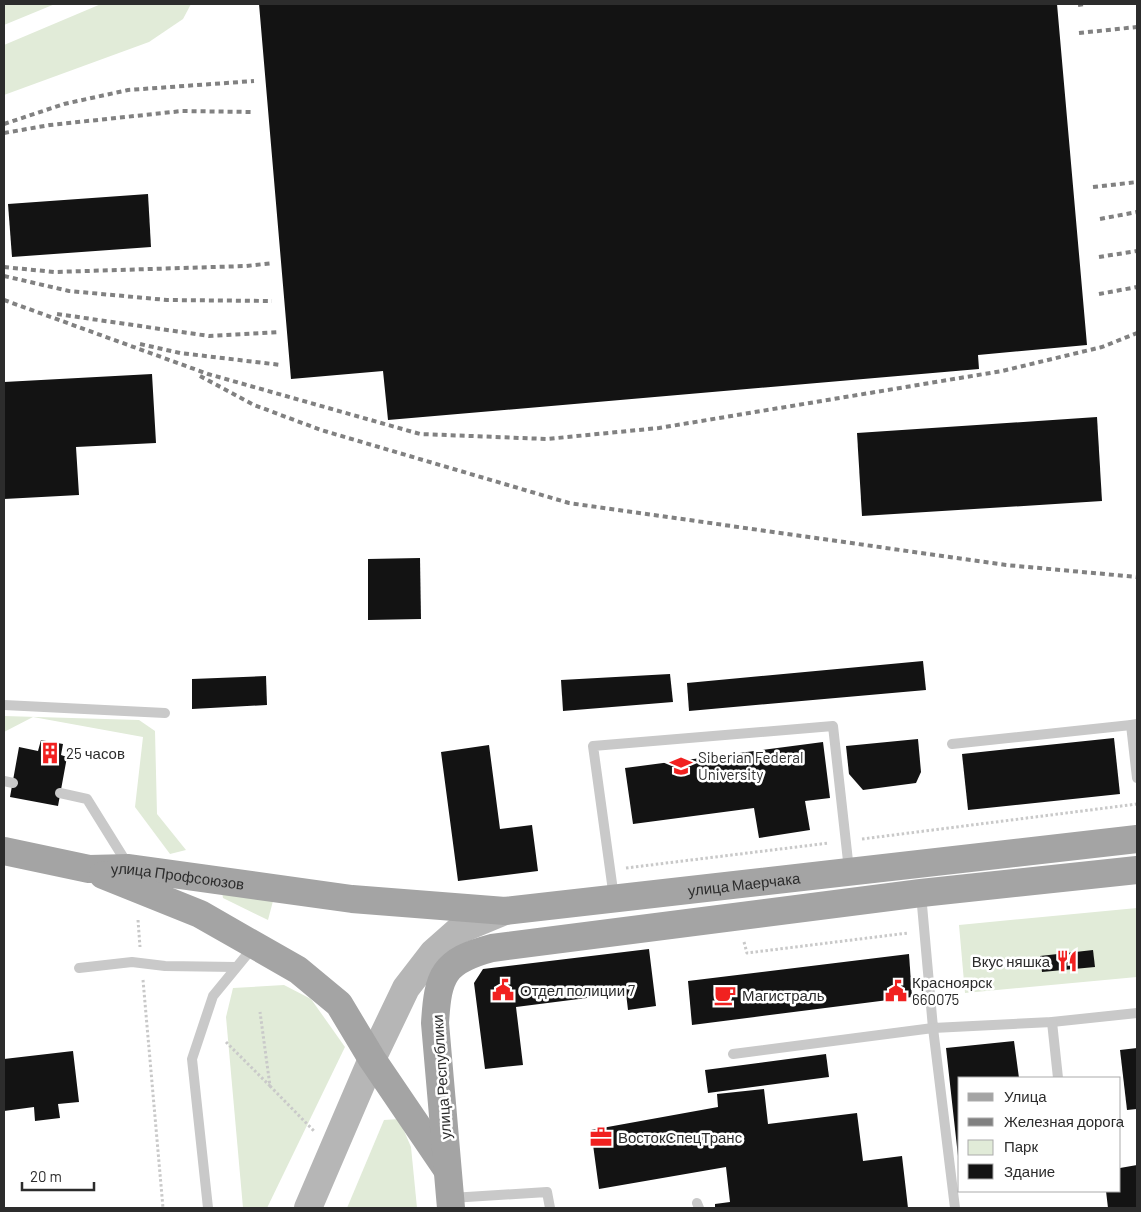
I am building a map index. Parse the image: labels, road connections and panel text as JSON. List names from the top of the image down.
{
  "streets": {
    "main road": ["улица Профсоюзов", "улица Маерчака", "улица Республики"]
  },
  "crossings": [
    ["улица Профсоюзов", "улица Маерчака"]
  ],
  "places": {
    "building": ["25 часов"],
    "school or university": ["Siberian Federal University"],
    "restaurant": ["Вкус няшка"],
    "public building": ["Отдел полиции 7", "Красноярск 660075"],
    "cafe": ["Магистраль"],
    "office": ["ВостокСпецТранс"]
  },
  "legend": [
    "Улица",
    "Железная дорога",
    "Парк",
    "Здание"
  ],
  "scale_bar": "20 m"
}
